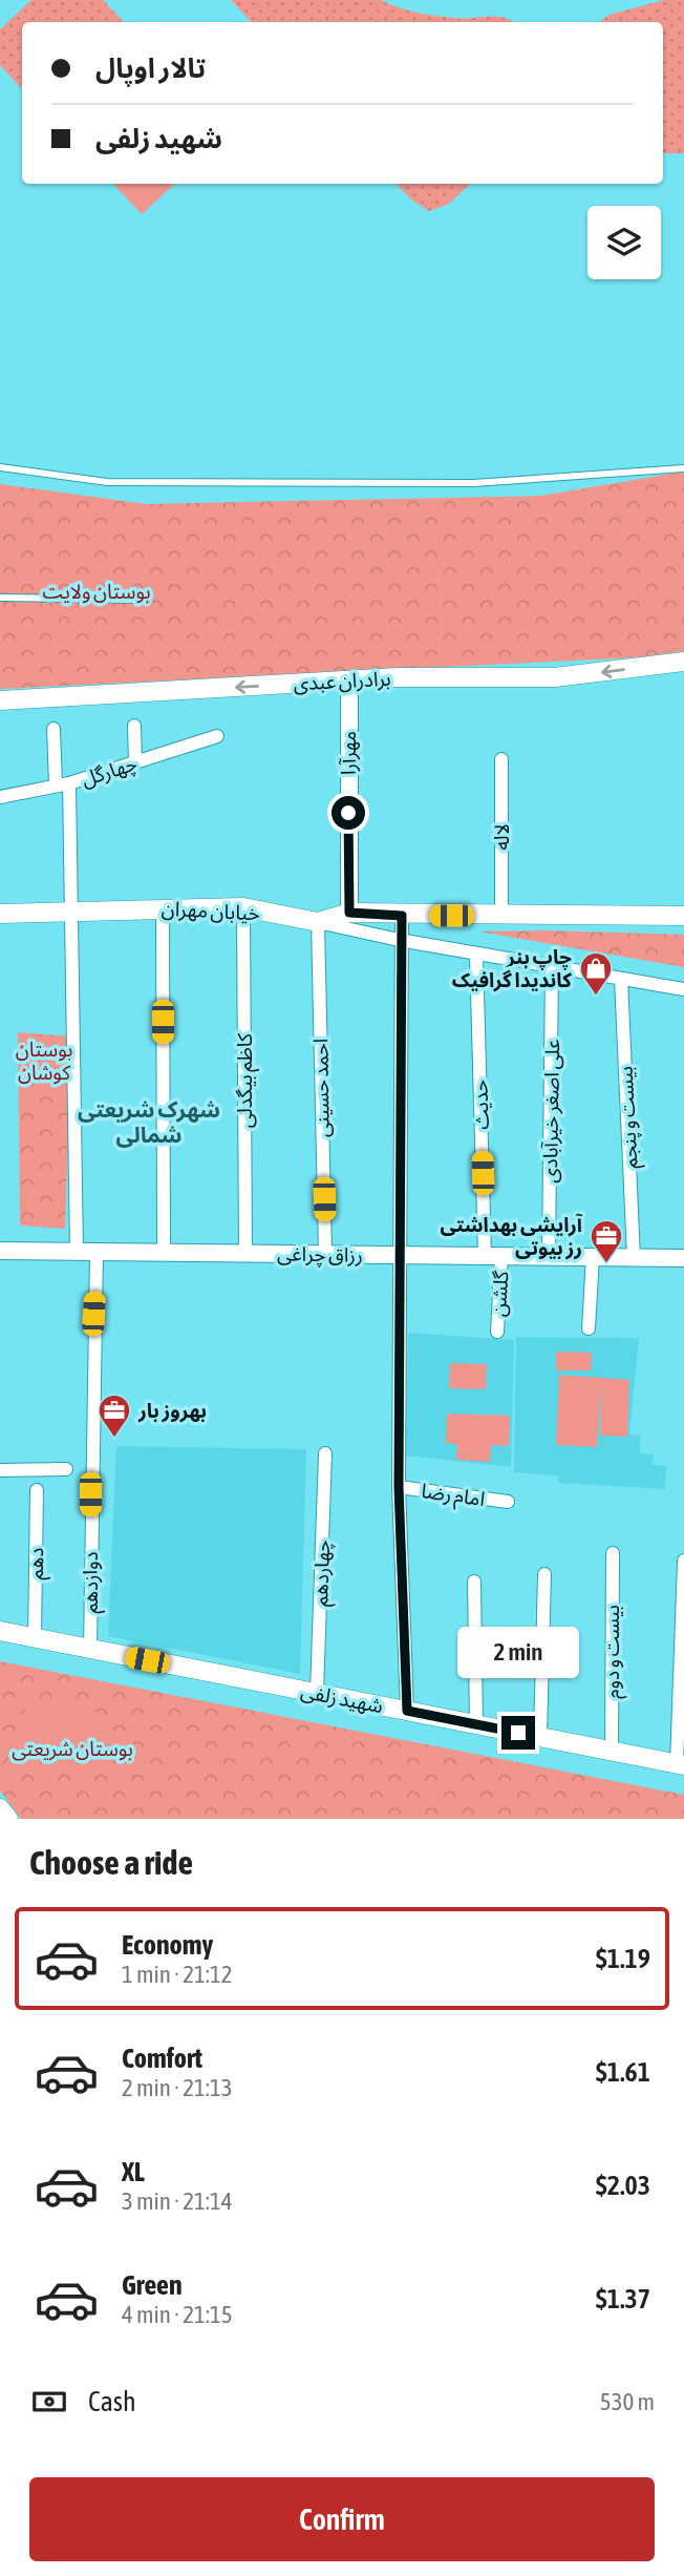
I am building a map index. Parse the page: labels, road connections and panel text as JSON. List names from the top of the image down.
{
  "streets": {
    "main road": ["برادران عبدی", "خیابان مهران", "شهید زلفی"],
    "street": [
      "مهرآرا",
      "چهارگل",
      "لاله",
      "کاظم بیگدلی",
      "احمد حسینی",
      "حدیث",
      "علی اصغر خیرآبادی",
      "بیست و پنجم",
      "رزاق چراغی",
      "گلشن",
      "امام رضا",
      "دهم",
      "چهاردهم",
      "دوازدهم",
      "بیست و دوم"
    ]
  },
  "crossings": [
    ["برادران عبدی", "مهرآرا"],
    ["مهرآرا", "خیابان مهران"],
    ["لاله", "خیابان مهران"],
    ["خیابان مهران", "کاظم بیگدلی"],
    ["خیابان مهران", "احمد حسینی"],
    ["کاظم بیگدلی", "رزاق چراغی"],
    ["احمد حسینی", "رزاق چراغی"],
    ["حدیث", "رزاق چراغی"],
    ["حدیث", "گلشن"],
    ["علی اصغر خیرآبادی", "رزاق چراغی"],
    ["بیست و پنجم", "رزاق چراغی"],
    ["رزاق چراغی", "گلشن"],
    ["رزاق چراغی", "دوازدهم"],
    ["دهم", "شهید زلفی"],
    ["چهاردهم", "شهید زلفی"],
    ["دوازدهم", "شهید زلفی"],
    ["بیست و دوم", "شهید زلفی"]
  ],
  "one_way": ["برادران عبدی"],
  "districts": ["شهرک شریعتی شمالی"],
  "parks": ["بوستان ولایت", "بوستان کوشان", "بوستان شریعتی"],
  "places": {
    "shop": ["چاپ بنر کاندیدا گرافیک"],
    "office": ["آرایشی بهداشتی رز بیوتی", "بهروز بار"]
  },
  "page": {
    "banner": ["تالار اوپال", "شهید زلفی"],
    "bubble": "2 min",
    "heading": "Choose a ride",
    "list": [
      {
        "name": "Economy",
        "note": "1 min · 21:12",
        "value": "$1.19"
      },
      {
        "name": "Comfort",
        "note": "2 min · 21:13",
        "value": "$1.61"
      },
      {
        "name": "XL",
        "note": "3 min · 21:14",
        "value": "$2.03"
      },
      {
        "name": "Green",
        "note": "4 min · 21:15",
        "value": "$1.37"
      }
    ],
    "pay": ["Cash", "530 m"],
    "buttons": "Confirm"
  }
}
